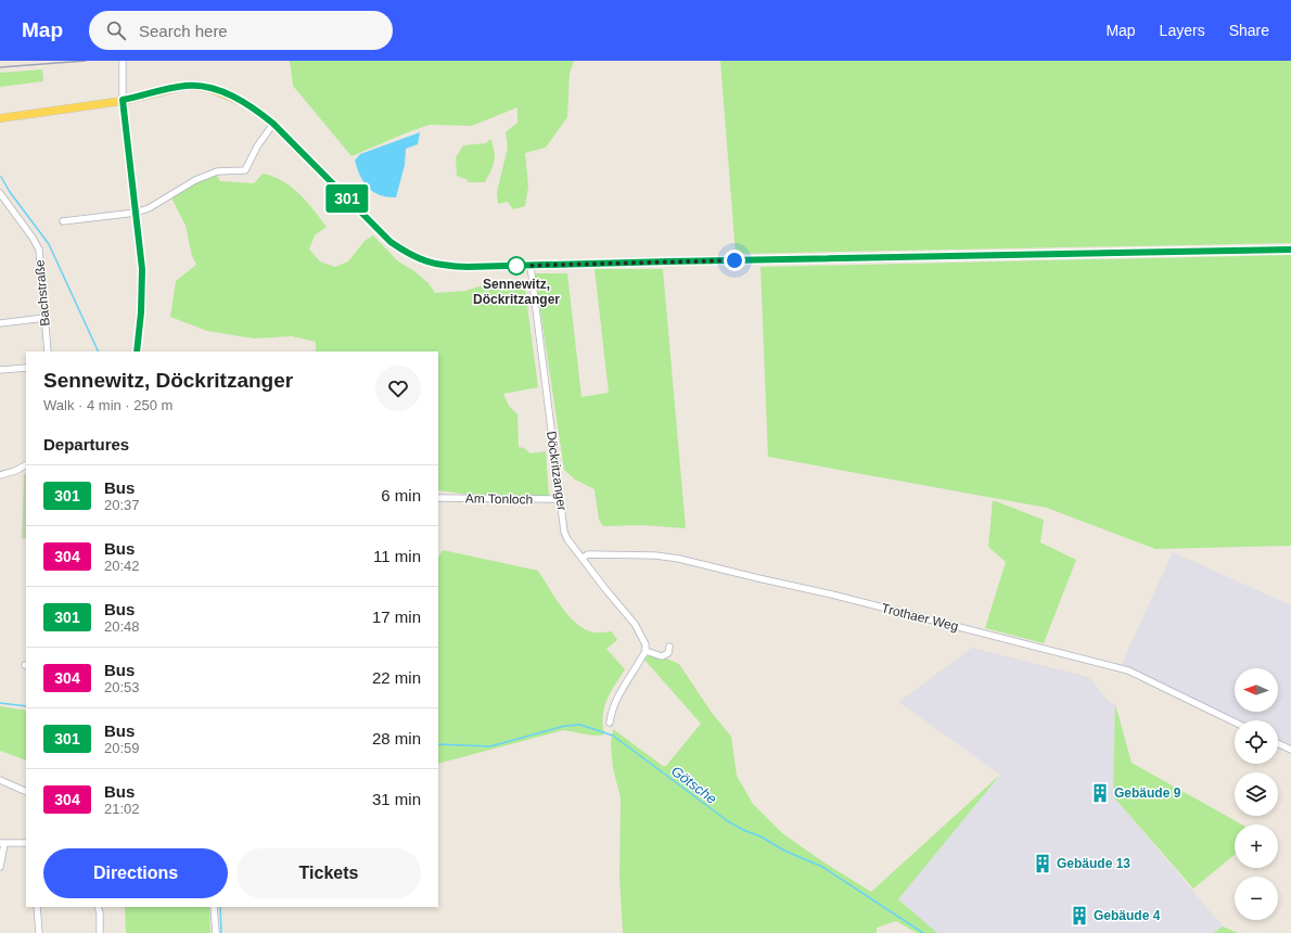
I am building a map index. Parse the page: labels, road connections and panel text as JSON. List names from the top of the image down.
{
  "streets": {
    "street": [
      "Bachstraße",
      "Döckritzanger",
      "Am Tonloch",
      "Trothaer Weg"
    ]
  },
  "crossings": [
    ["Döckritzanger", "Am Tonloch"],
    ["Döckritzanger", "Trothaer Weg"]
  ],
  "water": ["Götsche"],
  "places": {
    "other": ["Sennewitz, Döckritzanger"],
    "building": ["Gebäude 9", "Gebäude 13", "Gebäude 4"]
  },
  "lines": ["bus line 301"],
  "north": "left",
  "page": {
    "header": "Map",
    "search": "Search here",
    "nav": ["Map", "Layers", "Share"],
    "on_map": "301",
    "heading": [
      ["Sennewitz, Döckritzanger", "Walk · 4 min · 250 m"],
      "Departures"
    ],
    "list": [
      {
        "mark": "301",
        "name": "Bus",
        "note": "20:37",
        "value": "6 min"
      },
      {
        "mark": "304",
        "name": "Bus",
        "note": "20:42",
        "value": "11 min"
      },
      {
        "mark": "301",
        "name": "Bus",
        "note": "20:48",
        "value": "17 min"
      },
      {
        "mark": "304",
        "name": "Bus",
        "note": "20:53",
        "value": "22 min"
      },
      {
        "mark": "301",
        "name": "Bus",
        "note": "20:59",
        "value": "28 min"
      },
      {
        "mark": "304",
        "name": "Bus",
        "note": "21:02",
        "value": "31 min"
      }
    ],
    "map_buttons": ["+", "−"],
    "buttons": ["Directions", "Tickets"]
  }
}
